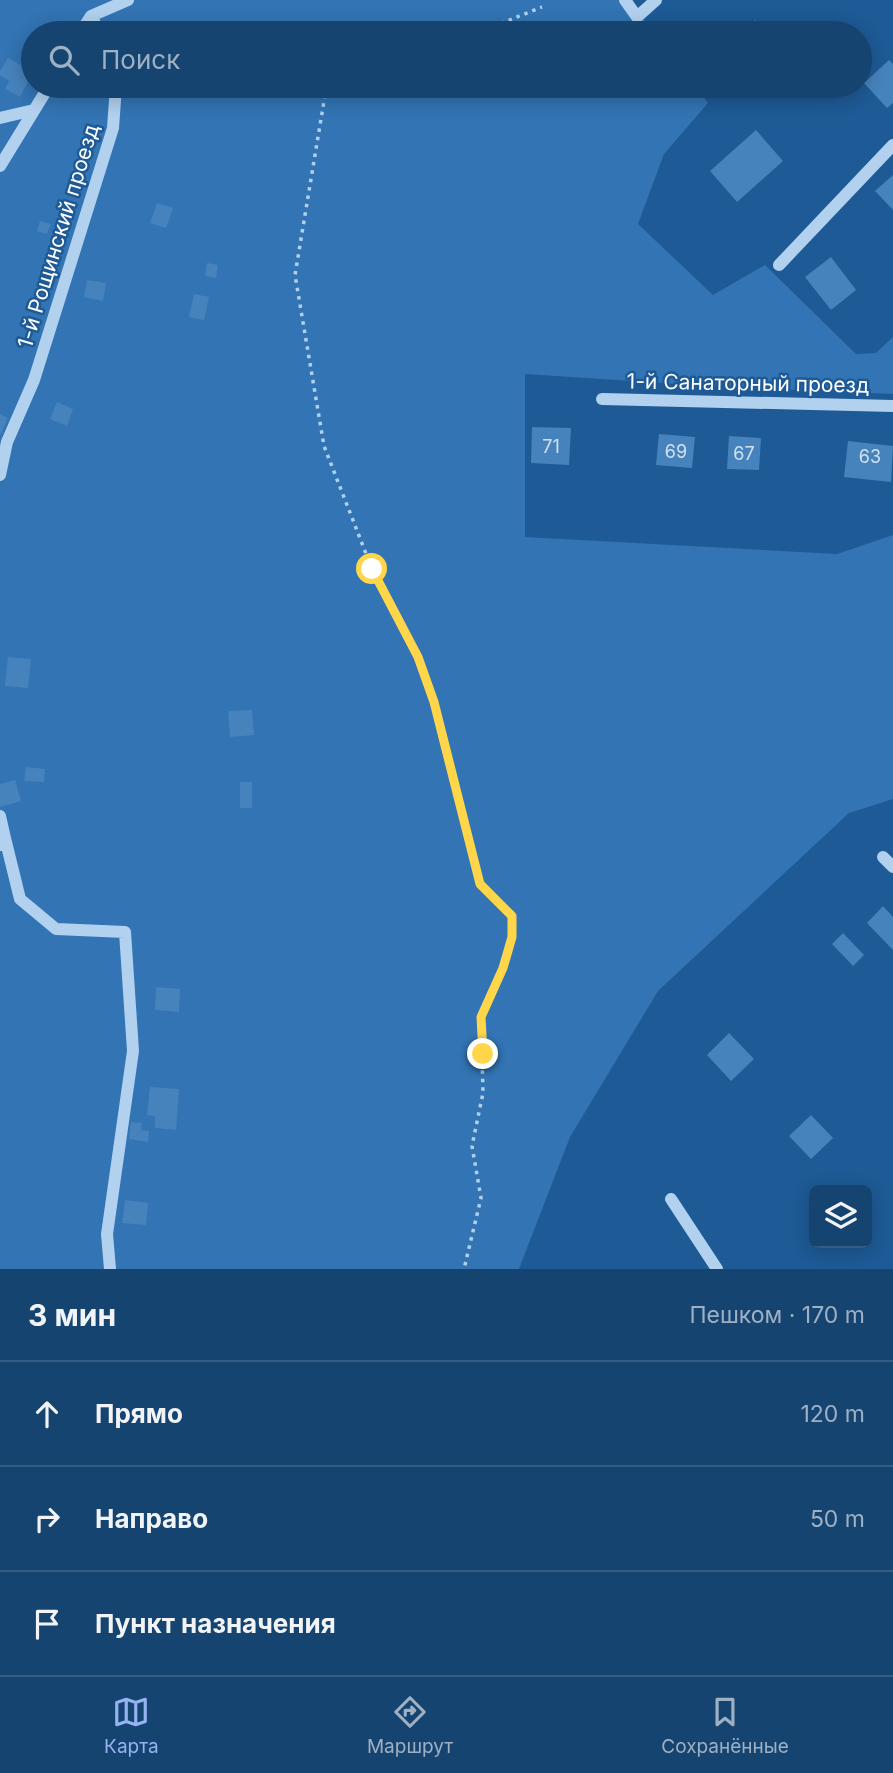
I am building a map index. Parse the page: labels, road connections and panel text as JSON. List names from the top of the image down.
{
  "streets": {
    "street": ["1-й Рощинский проезд", "1-й Санаторный проезд"]
  },
  "house_numbers": [
    "71",
    "69",
    "67",
    "63"
  ],
  "page": {
    "search": "Поиск",
    "heading": ["3 мин", "Пешком · 170 m"],
    "list": [
      ["Прямо", "120 m"],
      ["Направо", "50 m"],
      "Пункт назначения"
    ],
    "nav": ["Карта", "Маршрут", "Сохранённые"]
  }
}
